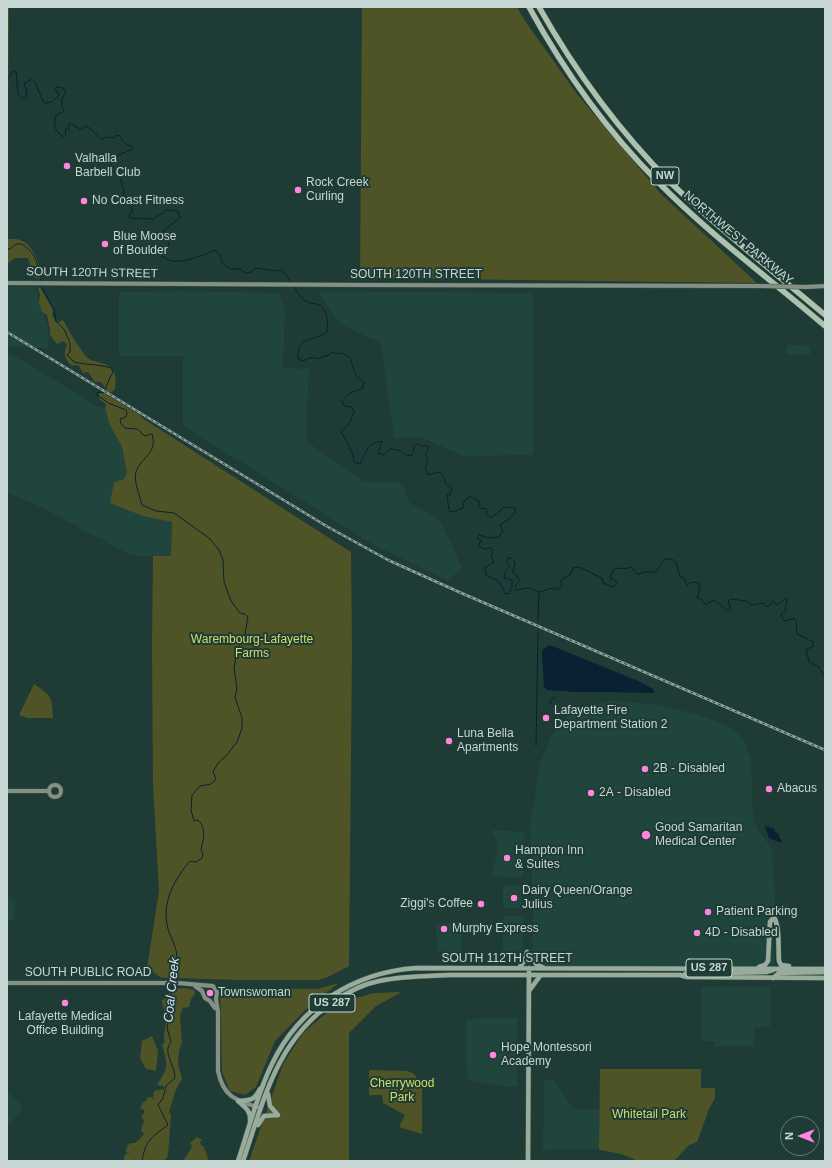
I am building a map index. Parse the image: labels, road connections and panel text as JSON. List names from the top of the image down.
{
  "streets": {
    "highway": ["NW", "NORTHWEST PARKWAY"],
    "main road": [
      "SOUTH 120TH STREET",
      "SOUTH 112TH STREET",
      "US 287",
      "SOUTH PUBLIC ROAD"
    ]
  },
  "crossings": [
    ["SOUTH 112TH STREET", "US 287"]
  ],
  "water": ["Coal Creek"],
  "parks": ["Warembourg-Lafayette Farms", "Cherrywood Park", "Whitetail Park"],
  "places": [
    "Valhalla Barbell Club",
    "Rock Creek Curling",
    "No Coast Fitness",
    "Blue Moose of Boulder",
    "Lafayette Fire Department Station 2",
    "Luna Bella Apartments",
    "2B - Disabled",
    "Abacus",
    "2A - Disabled",
    "Good Samaritan Medical Center",
    "Hampton Inn & Suites",
    "Dairy Queen/Orange Julius",
    "Ziggi's Coffee",
    "Patient Parking",
    "Murphy Express",
    "4D - Disabled",
    "Townswoman",
    "Lafayette Medical Office Building",
    "Hope Montessori Academy"
  ],
  "north": "left"
}
